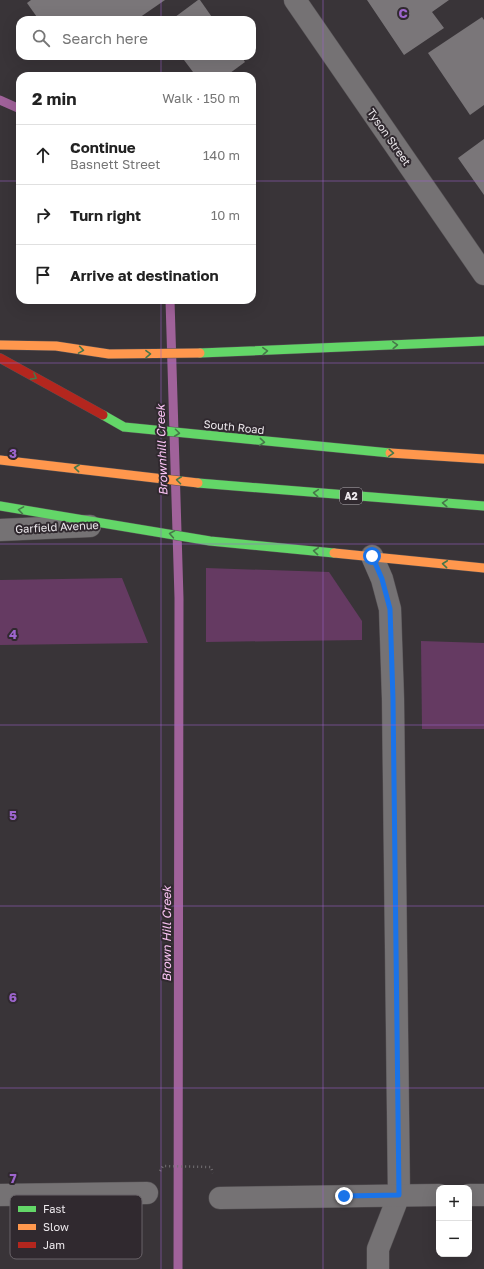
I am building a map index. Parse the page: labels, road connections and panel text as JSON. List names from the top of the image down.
{
  "streets": {
    "highway": ["South Road", "A2"],
    "street": ["Tyson Street", "Garfield Avenue"]
  },
  "water": ["Brownhill Creek", "Brown Hill Creek"],
  "legend": ["Fast", "Slow", "Jam"],
  "page": {
    "search": "Search here",
    "heading": ["2 min", "Walk · 150 m"],
    "list": [
      ["Continue", "Basnett Street", "140 m"],
      ["Turn right", "10 m"],
      "Arrive at destination"
    ],
    "map_buttons": ["+", "−"]
  },
  "grid": {
    "columns": ["C"],
    "rows": [
      "3",
      "4",
      "5",
      "6",
      "7"
    ]
  }
}
